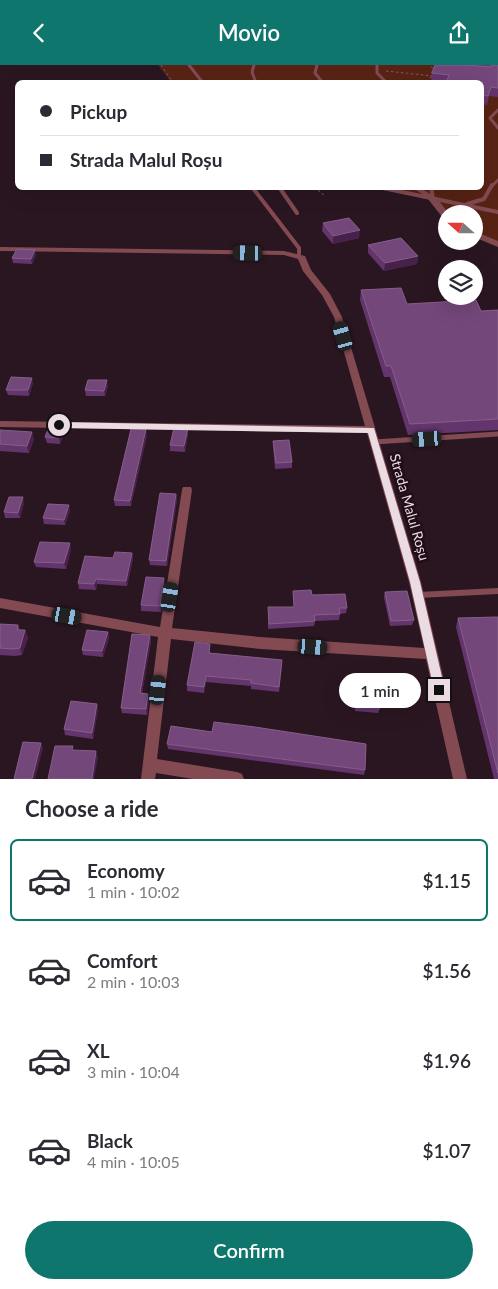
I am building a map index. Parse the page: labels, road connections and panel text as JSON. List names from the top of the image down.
{
  "streets": {
    "street": ["Strada Malul Roșu"]
  },
  "north": "left",
  "page": {
    "header": "Movio",
    "banner": ["Pickup", "Strada Malul Roșu"],
    "bubble": "1 min",
    "heading": "Choose a ride",
    "list": [
      {
        "name": "Economy",
        "note": "1 min · 10:02",
        "value": "$1.15"
      },
      {
        "name": "Comfort",
        "note": "2 min · 10:03",
        "value": "$1.56"
      },
      {
        "name": "XL",
        "note": "3 min · 10:04",
        "value": "$1.96"
      },
      {
        "name": "Black",
        "note": "4 min · 10:05",
        "value": "$1.07"
      }
    ],
    "buttons": "Confirm"
  }
}
